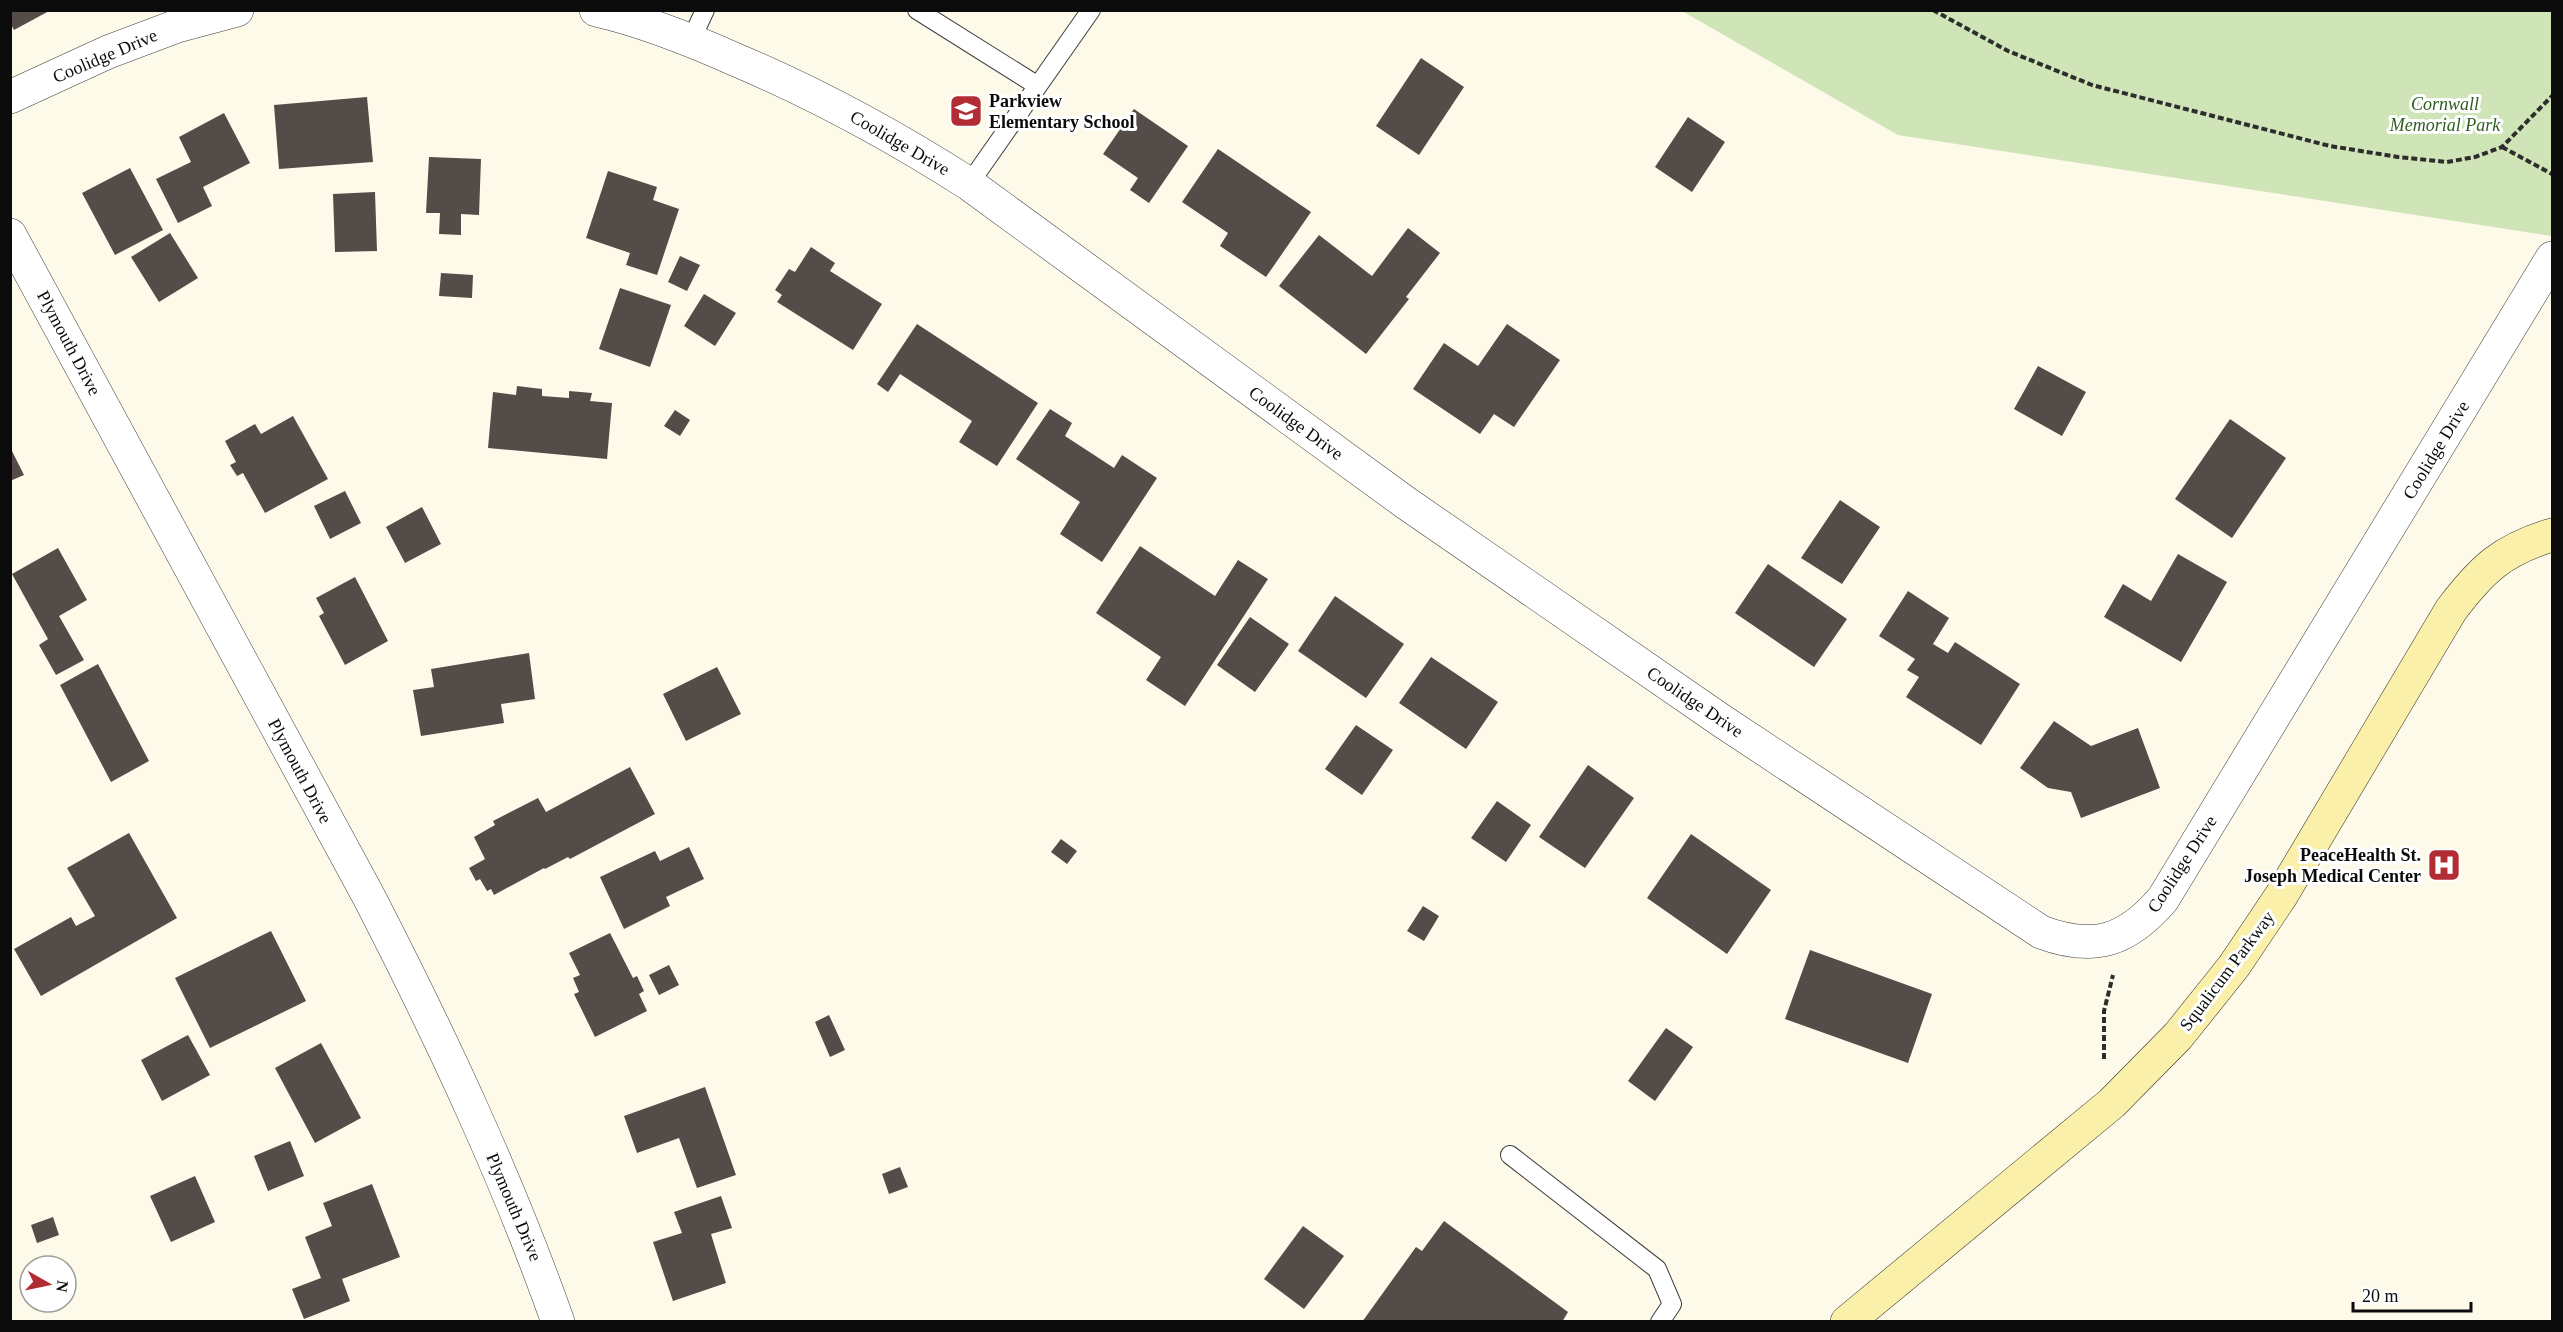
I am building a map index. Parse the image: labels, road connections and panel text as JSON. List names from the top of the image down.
{
  "streets": {
    "street": ["Coolidge Drive", "Plymouth Drive", "Squalicum Parkway"]
  },
  "parks": ["Cornwall Memorial Park"],
  "places": {
    "school or university": ["Parkview Elementary School"],
    "hospital": ["PeaceHealth St. Joseph Medical Center"]
  },
  "scale_bar": "20 m",
  "north": "right"
}
